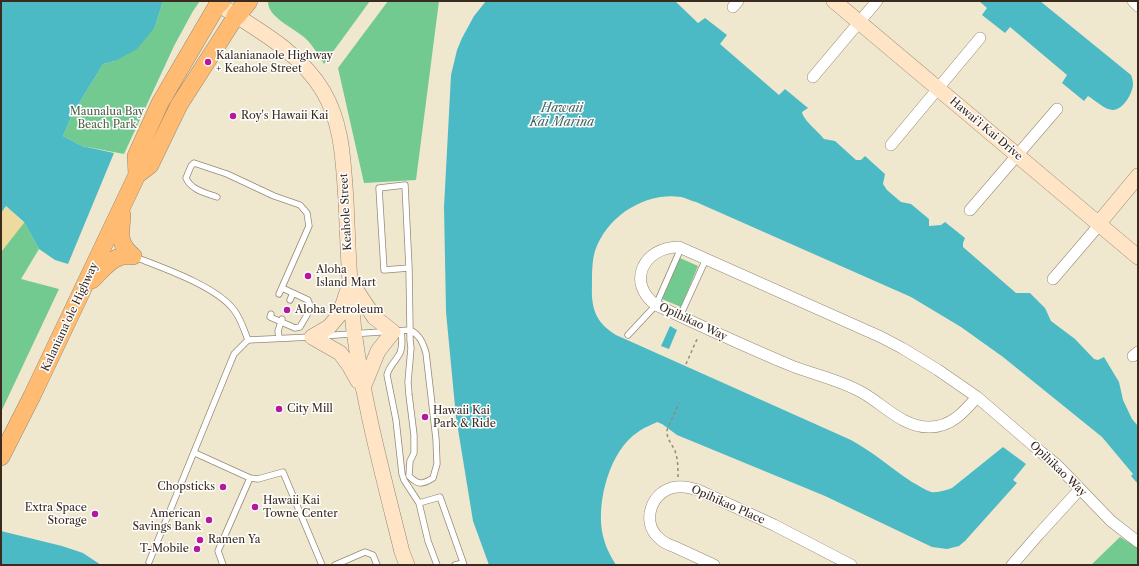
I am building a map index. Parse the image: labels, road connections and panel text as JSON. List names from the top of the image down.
{
  "streets": {
    "highway": ["Kalaniana’ole Highway"],
    "main road": ["Hawai’i Kai Drive", "Keahole Street"],
    "street": ["Opihikao Way", "Opihikao Place"]
  },
  "crossings": [
    ["Keahole Street", "Kalaniana’ole Highway"]
  ],
  "water": ["Hawaii Kai Marina"],
  "parks": ["Maunalua Bay Beach Park"],
  "places": [
    "Kalanianaole Highway + Keahole Street",
    "Roy's Hawaii Kai",
    "Aloha Island Mart",
    "Aloha Petroleum",
    "City Mill",
    "Hawaii Kai Park & Ride",
    "Chopsticks",
    "Hawaii Kai Towne Center",
    "Extra Space Storage",
    "American Savings Bank",
    "Ramen Ya",
    "T-Mobile"
  ]
}
